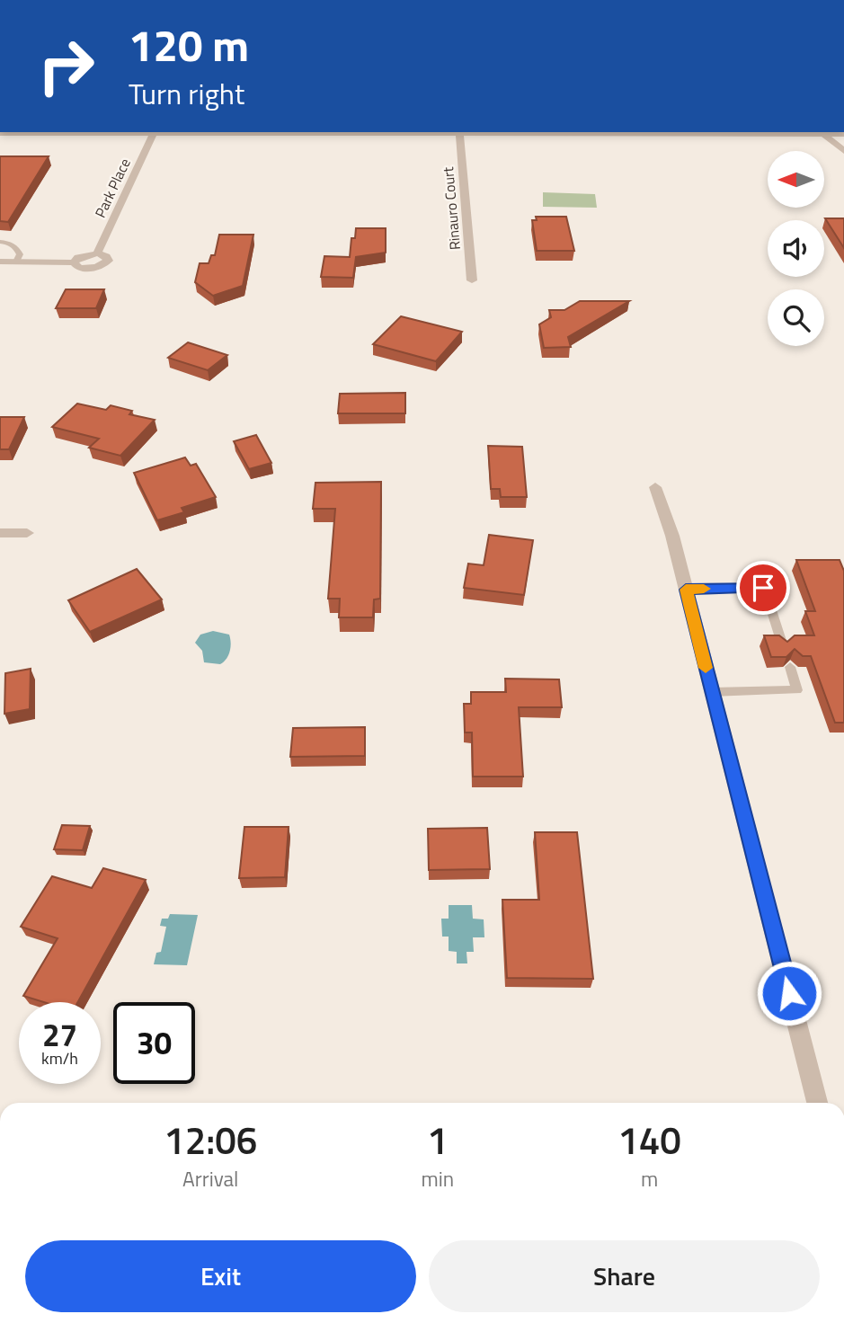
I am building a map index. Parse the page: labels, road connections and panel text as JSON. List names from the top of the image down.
{
  "streets": {
    "street": ["Park Place", "Rinauro Court"]
  },
  "north": "left",
  "page": {
    "turn": ["120 m", "Turn right"],
    "speed": "27 km/h",
    "limit": "30",
    "eta": [
      "12:06",
      "Arrival",
      "1",
      "min",
      "140",
      "m"
    ],
    "buttons": ["Exit", "Share"]
  }
}
